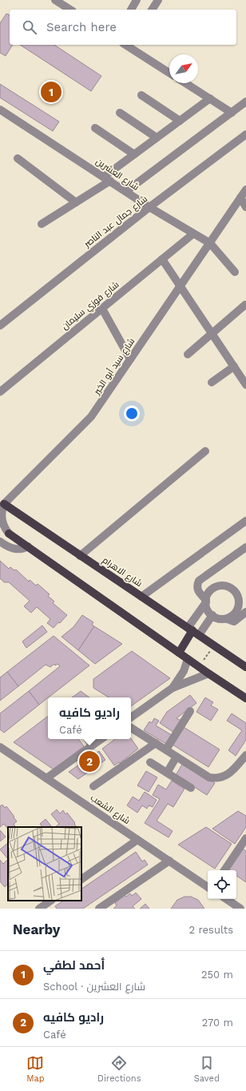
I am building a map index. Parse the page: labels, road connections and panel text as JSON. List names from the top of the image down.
{
  "streets": {
    "main road": ["شارع الاهرام"],
    "street": [
      "شارع العشرين",
      "شارع جمال عبد الناصر",
      "شارع فوزي سليمان",
      "شارع سيد أبو الخير",
      "شارع الشعب"
    ]
  },
  "crossings": [
    ["شارع العشرين", "شارع جمال عبد الناصر"],
    ["شارع العشرين", "شارع فوزي سليمان"],
    ["شارع العشرين", "شارع سيد أبو الخير"],
    ["شارع سيد أبو الخير", "شارع الاهرام"]
  ],
  "north": "top right",
  "page": {
    "search": "Search here",
    "pins": ["1", "2"],
    "popup": ["راديو كافيه", "Café"],
    "heading": ["Nearby", "2 results"],
    "list": [
      {
        "mark": "1",
        "name": "أحمد لطفي",
        "note": "School · شارع العشرين",
        "value": "250 m"
      },
      {
        "mark": "2",
        "name": "راديو كافيه",
        "note": "Café",
        "value": "270 m"
      }
    ],
    "nav": ["Map", "Directions", "Saved"]
  }
}
